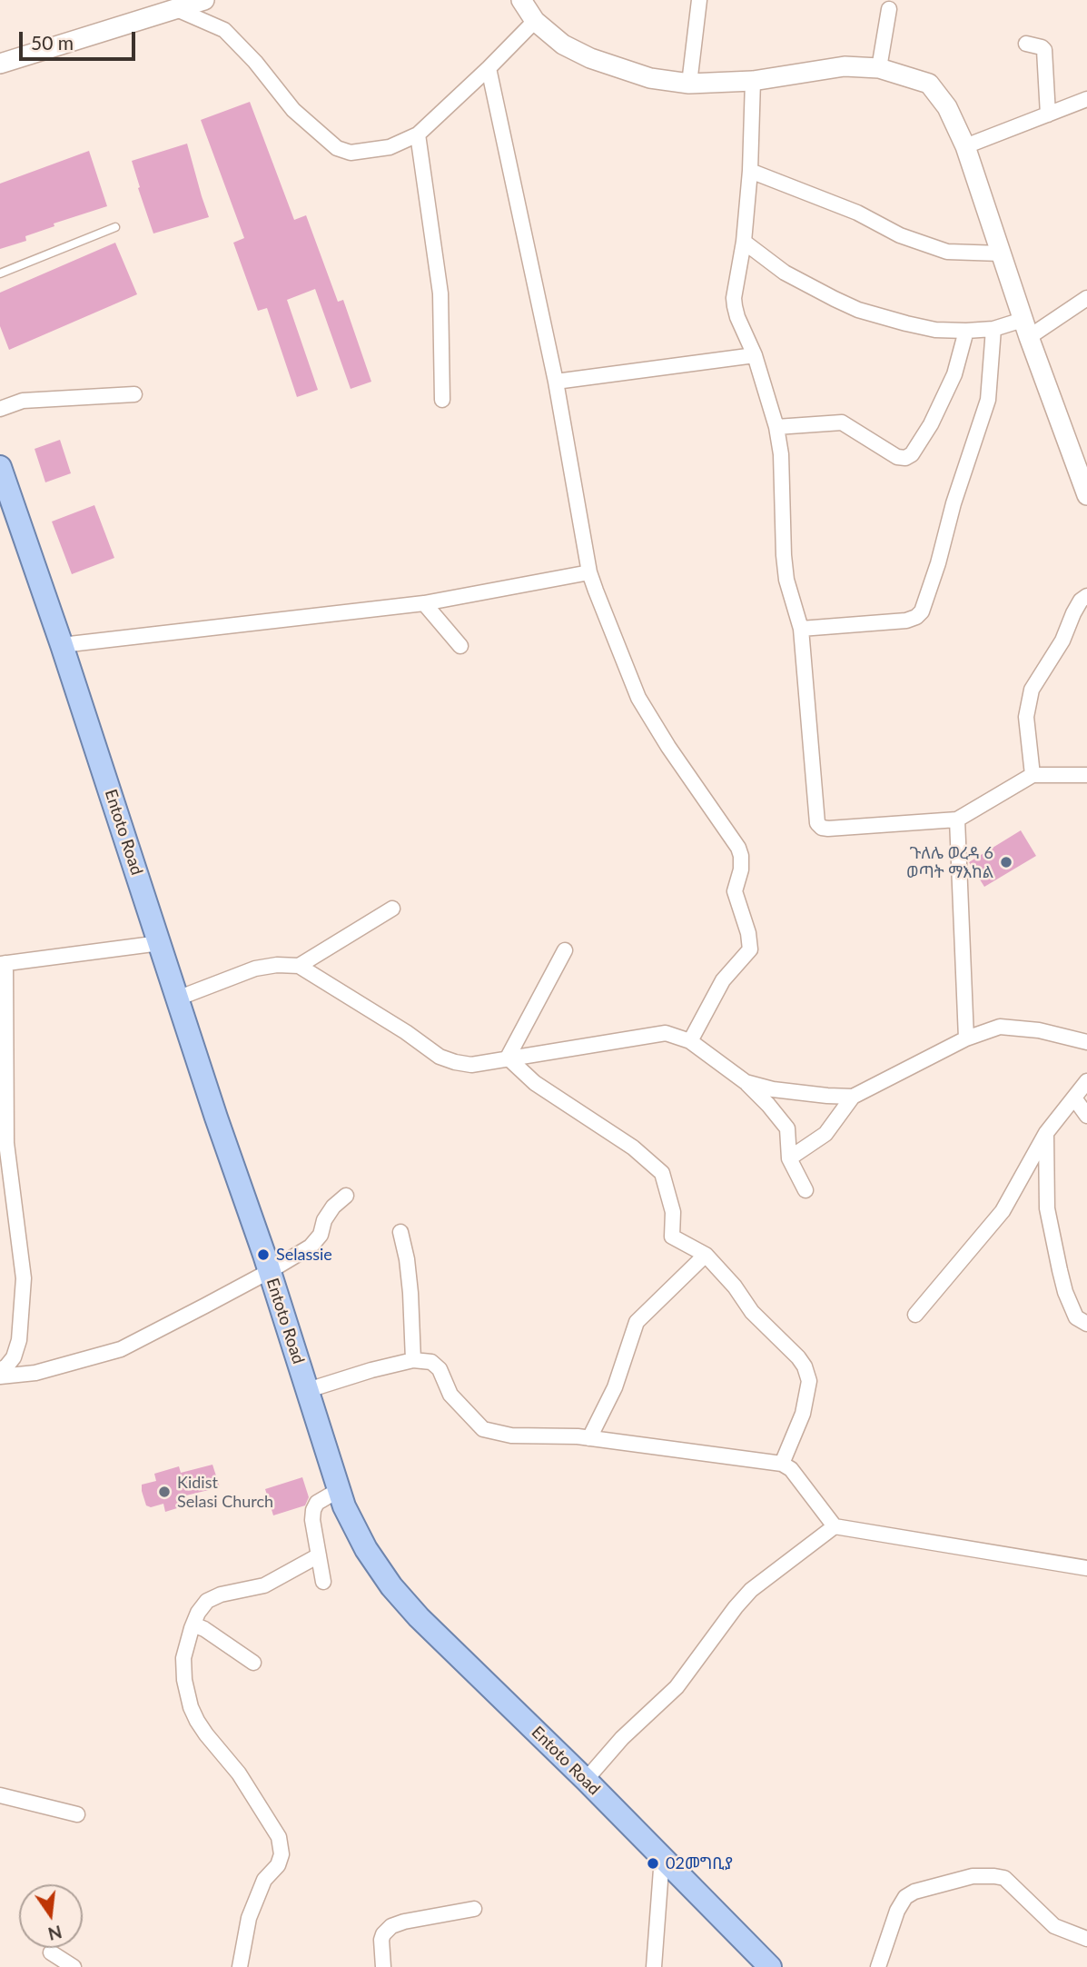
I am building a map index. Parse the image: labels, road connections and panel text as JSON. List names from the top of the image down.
{
  "streets": {
    "main road": ["Entoto Road"]
  },
  "places": [
    "ጉለሌ ወረዳ 6 ወጣት ማእከል",
    "Selassie",
    "Kidist Selasi Church",
    "02መግቢያ"
  ],
  "scale_bar": "50 m",
  "north": "bottom"
}
